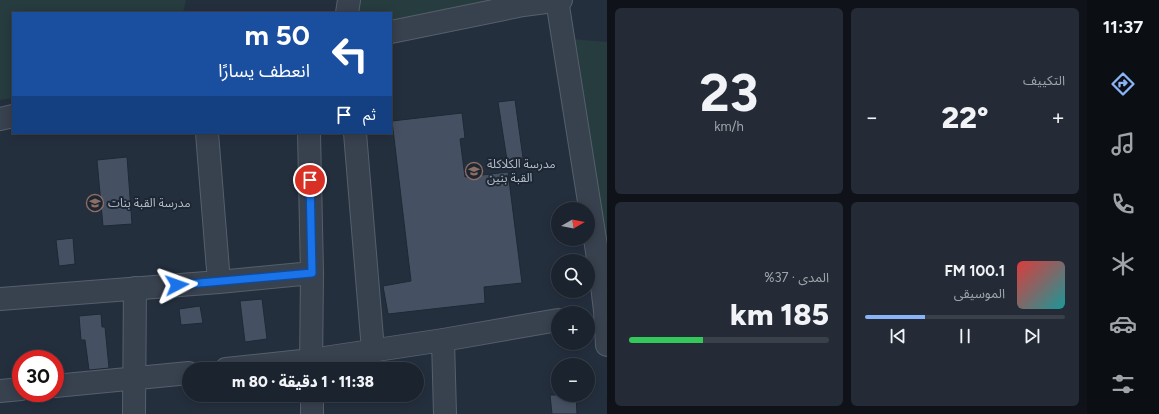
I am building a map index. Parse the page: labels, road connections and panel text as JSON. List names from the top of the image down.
{
  "places": {
    "school or university": ["مدرسة الكلاكلة القبة بنين", "مدرسة القبة بنات"]
  },
  "north": "right",
  "page": {
    "tabs": "11:37",
    "tile": [
      "التكييف",
      ["23", "km/h"],
      ["المدى · 37%", "185 km"]
    ],
    "turn": ["50 m", "انعطف يسارًا"],
    "then": "ثم",
    "heat": ["−", "22°", "+"],
    "map_buttons": ["+", "−"],
    "song": ["100.1 FM", "الموسيقى"],
    "limit": "30",
    "trip": "11:38 · 1 دقيقة · 80 m"
  }
}
